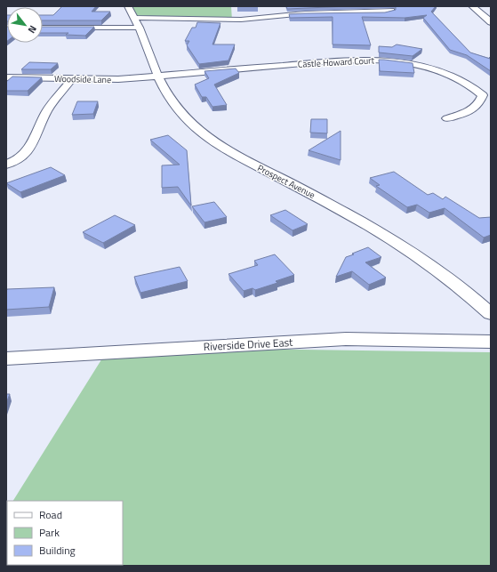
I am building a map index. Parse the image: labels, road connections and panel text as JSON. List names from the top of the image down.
{
  "streets": {
    "street": [
      "Castle Howard Court",
      "Woodside Lane",
      "Prospect Avenue",
      "Riverside Drive East"
    ]
  },
  "crossings": [
    ["Castle Howard Court", "Woodside Lane"],
    ["Castle Howard Court", "Prospect Avenue"],
    ["Woodside Lane", "Prospect Avenue"]
  ],
  "legend": ["Road", "Park", "Building"],
  "north": "bottom right"
}
